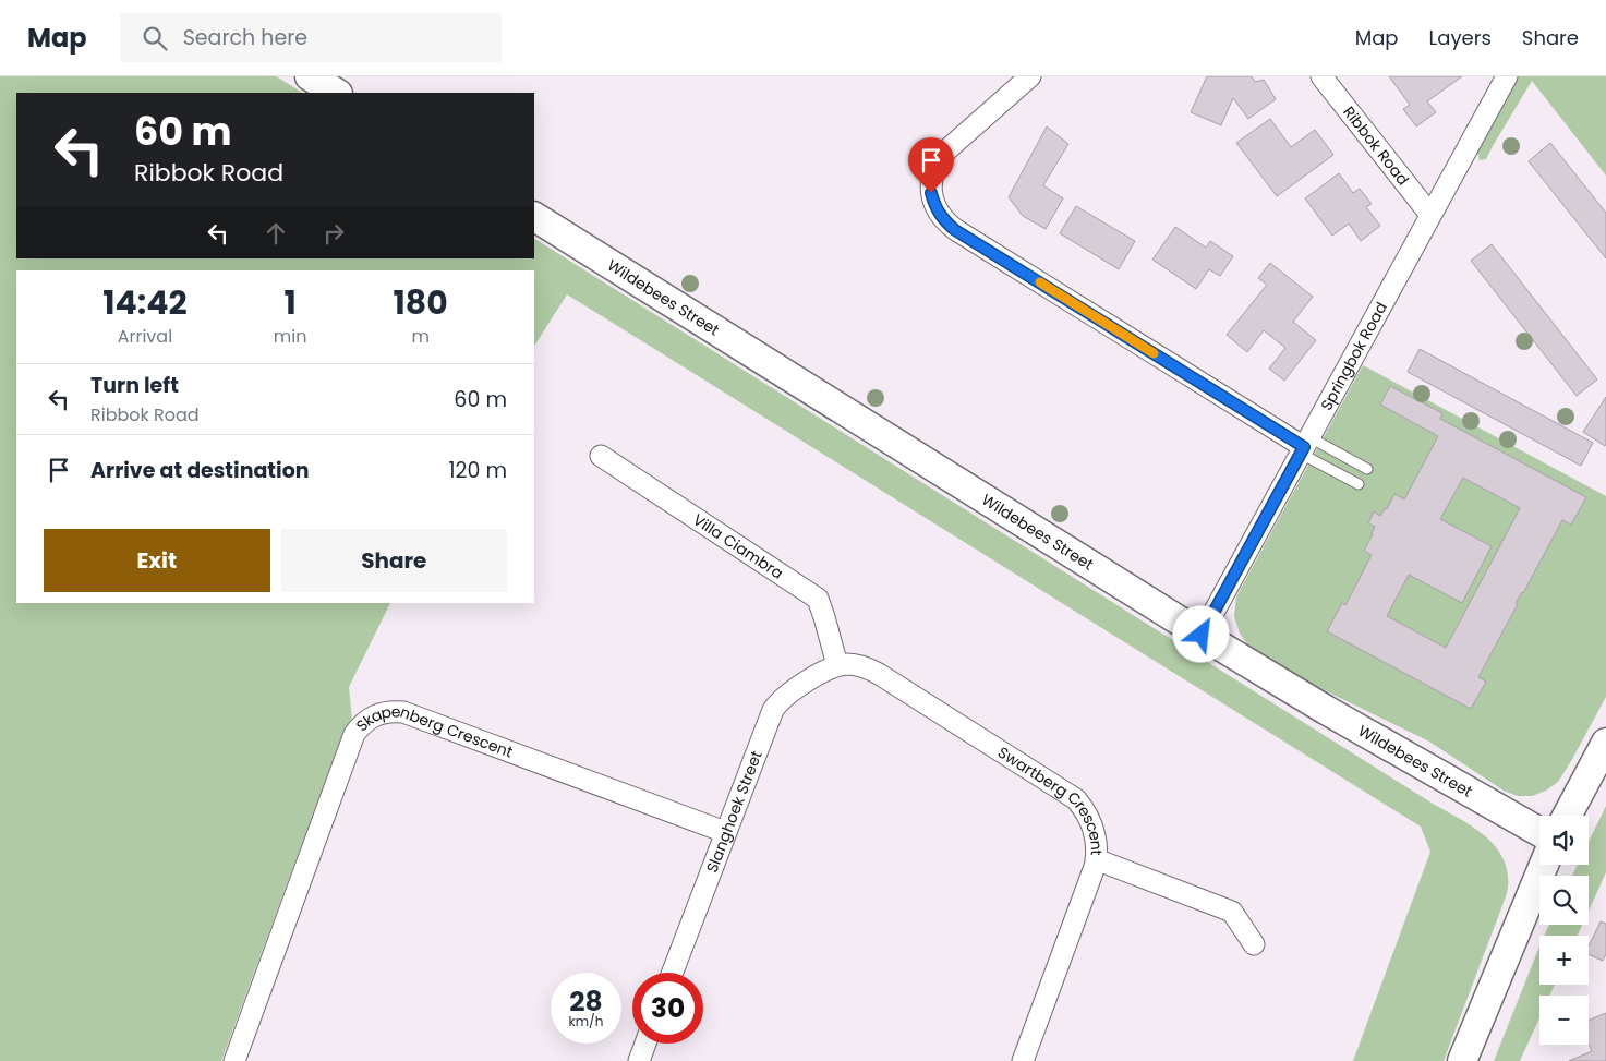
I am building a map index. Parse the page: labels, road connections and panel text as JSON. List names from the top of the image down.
{
  "streets": {
    "street": [
      "Ribbok Road",
      "Wildebees Street",
      "Springbok Road",
      "Villa Ciambra",
      "Skapenberg Crescent",
      "Swartberg Crescent",
      "Slanghoek Street"
    ]
  },
  "crossings": [
    ["Ribbok Road", "Springbok Road"],
    ["Wildebees Street", "Springbok Road"],
    ["Villa Ciambra", "Swartberg Crescent"],
    ["Villa Ciambra", "Slanghoek Street"],
    ["Skapenberg Crescent", "Slanghoek Street"],
    ["Swartberg Crescent", "Slanghoek Street"]
  ],
  "page": {
    "header": "Map",
    "search": "Search here",
    "nav": ["Map", "Layers", "Share"],
    "turn": ["60 m", "Ribbok Road"],
    "eta": [
      "14:42",
      "Arrival",
      "1",
      "min",
      "180",
      "m"
    ],
    "list": [
      {
        "name": "Turn left",
        "note": "Ribbok Road",
        "value": "60 m"
      },
      {
        "name": "Arrive at destination",
        "value": "120 m"
      }
    ],
    "buttons": ["Exit", "Share"],
    "map_buttons": ["+", "−"],
    "speed": "28 km/h",
    "limit": "30"
  }
}
